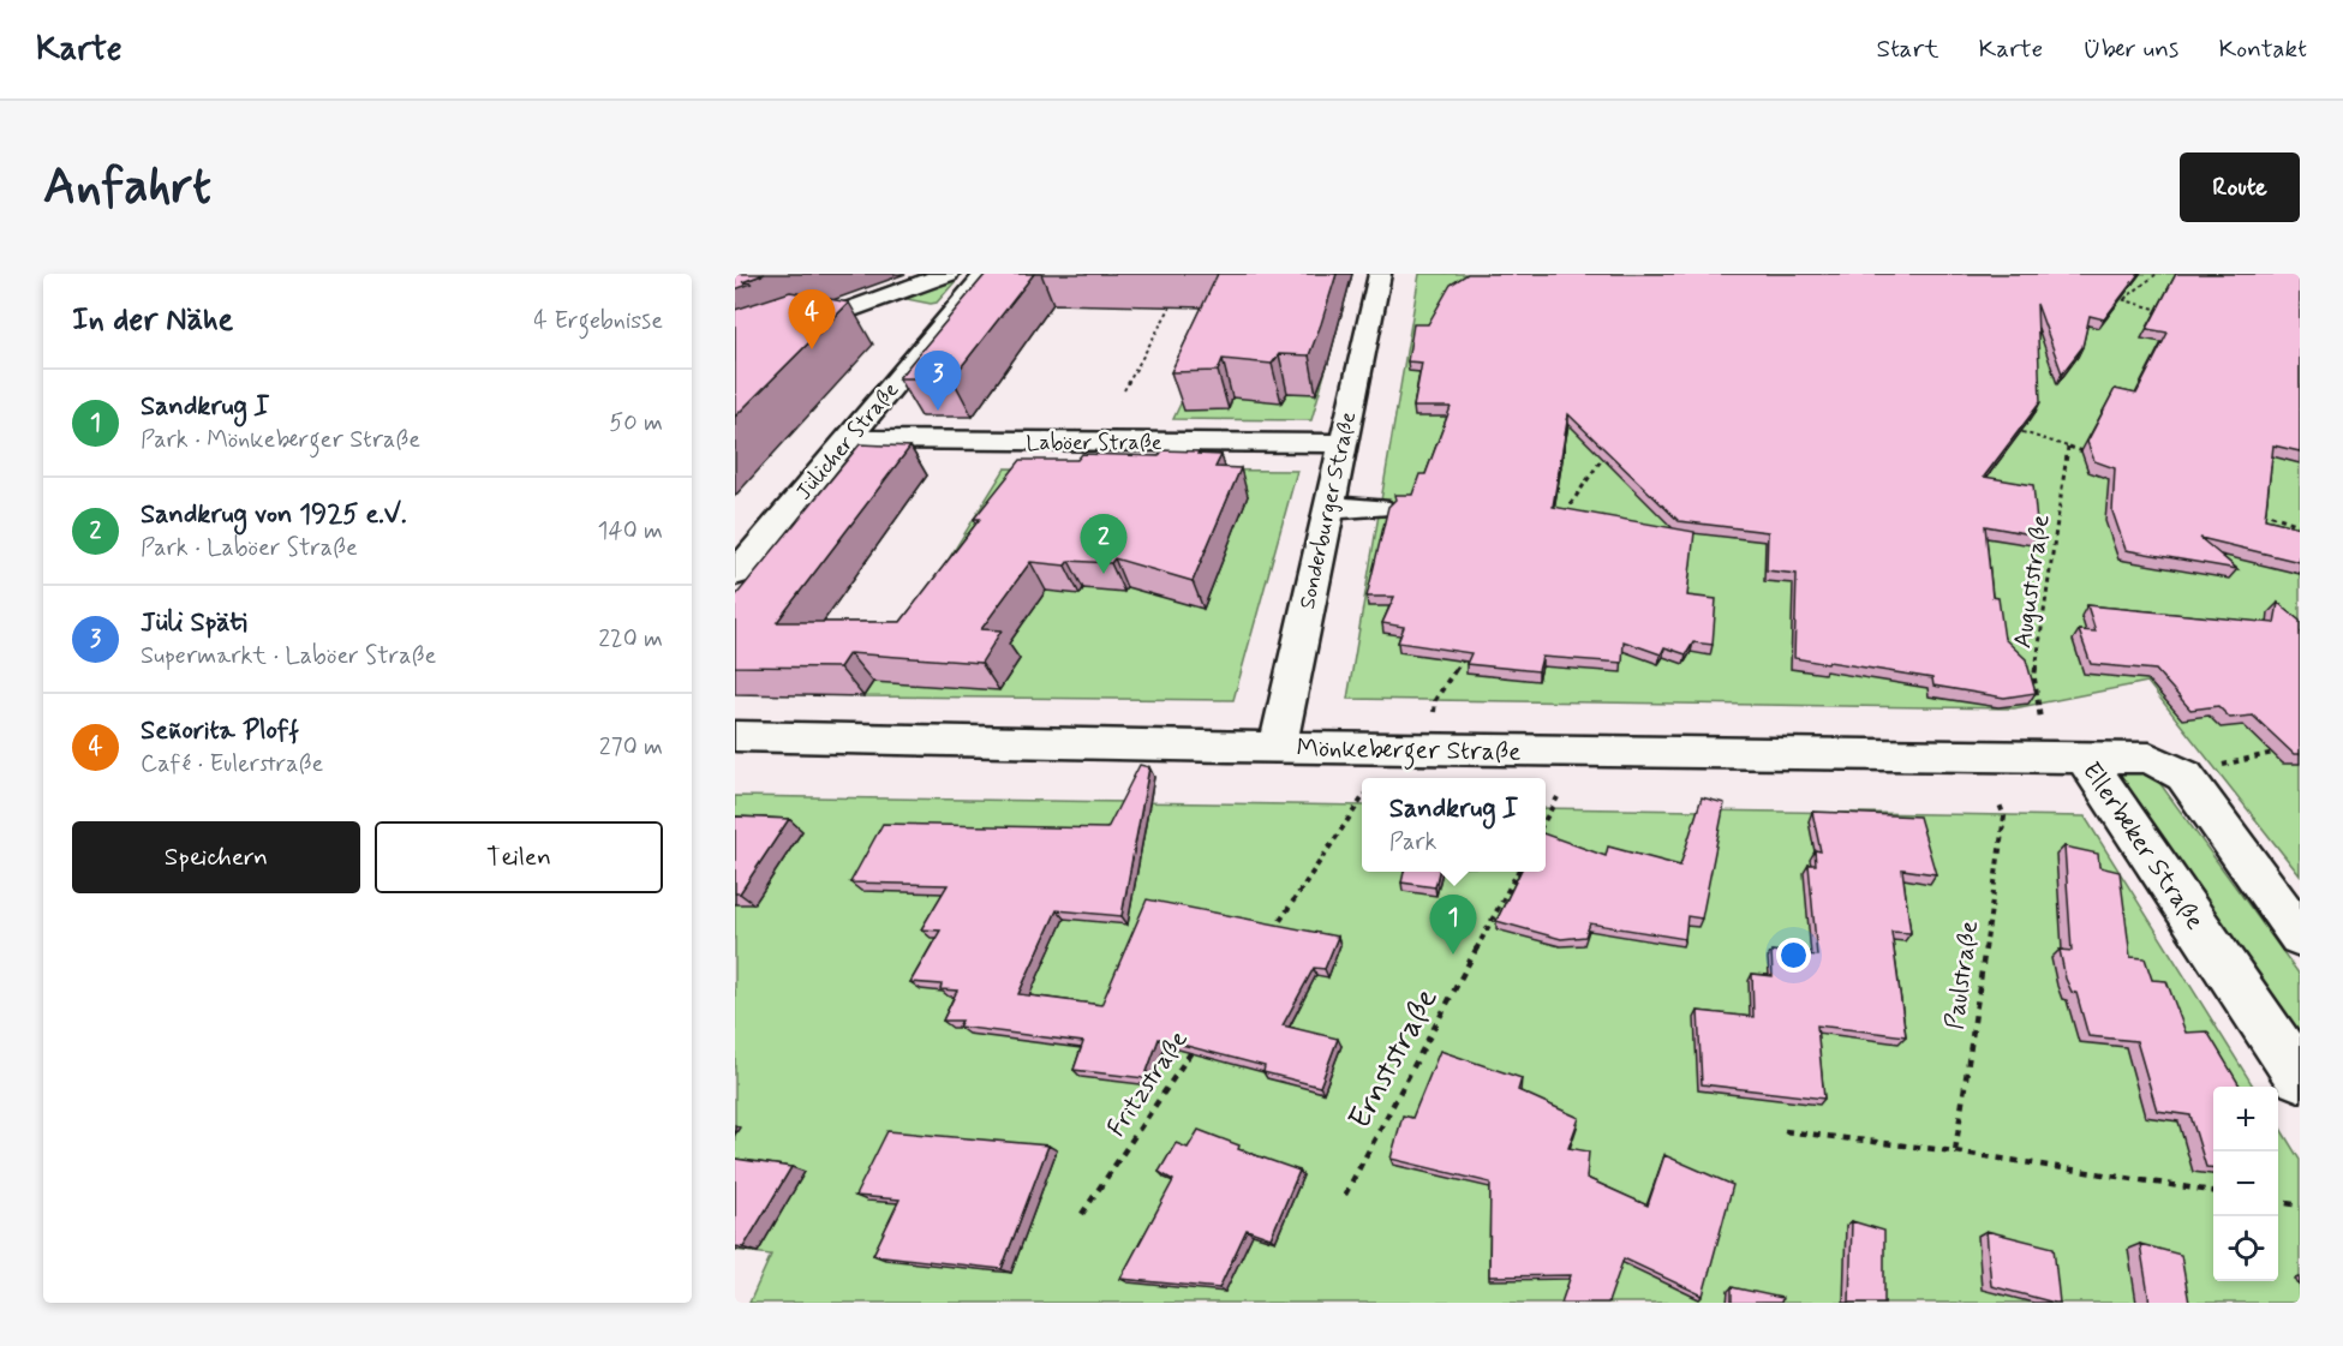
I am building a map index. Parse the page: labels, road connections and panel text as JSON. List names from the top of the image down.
{
  "streets": {
    "street": [
      "Jülicher Straße",
      "Laböer Straße",
      "Sonderburger Straße",
      "Mönkeberger Straße",
      "Ellerbeker Straße"
    ],
    "path": [
      "Auguststraße",
      "Paulstraße",
      "Ernststraße",
      "Fritzstraße"
    ]
  },
  "crossings": [
    ["Jülicher Straße", "Laböer Straße"],
    ["Laböer Straße", "Sonderburger Straße"],
    ["Sonderburger Straße", "Mönkeberger Straße"],
    ["Mönkeberger Straße", "Ellerbeker Straße"]
  ],
  "page": {
    "header": "Karte",
    "nav": [
      "Start",
      "Karte",
      "Über uns",
      "Kontakt"
    ],
    "buttons": [
      "Route",
      ["Speichern", "Teilen"]
    ],
    "title": "Anfahrt",
    "heading": ["In der Nähe", "4 Ergebnisse"],
    "pins": [
      "4",
      "3",
      "2",
      "1"
    ],
    "list": [
      {
        "mark": "1",
        "name": "Sandkrug I",
        "note": "Park · Mönkeberger Straße",
        "value": "50 m"
      },
      {
        "mark": "2",
        "name": "Sandkrug von 1925 e.V.",
        "note": "Park · Laböer Straße",
        "value": "140 m"
      },
      {
        "mark": "3",
        "name": "Jüli Späti",
        "note": "Supermarkt · Laböer Straße",
        "value": "220 m"
      },
      {
        "mark": "4",
        "name": "Señorita Ploff",
        "note": "Café · Eulerstraße",
        "value": "270 m"
      }
    ],
    "popup": ["Sandkrug I", "Park"],
    "map_buttons": ["+", "−"]
  }
}
